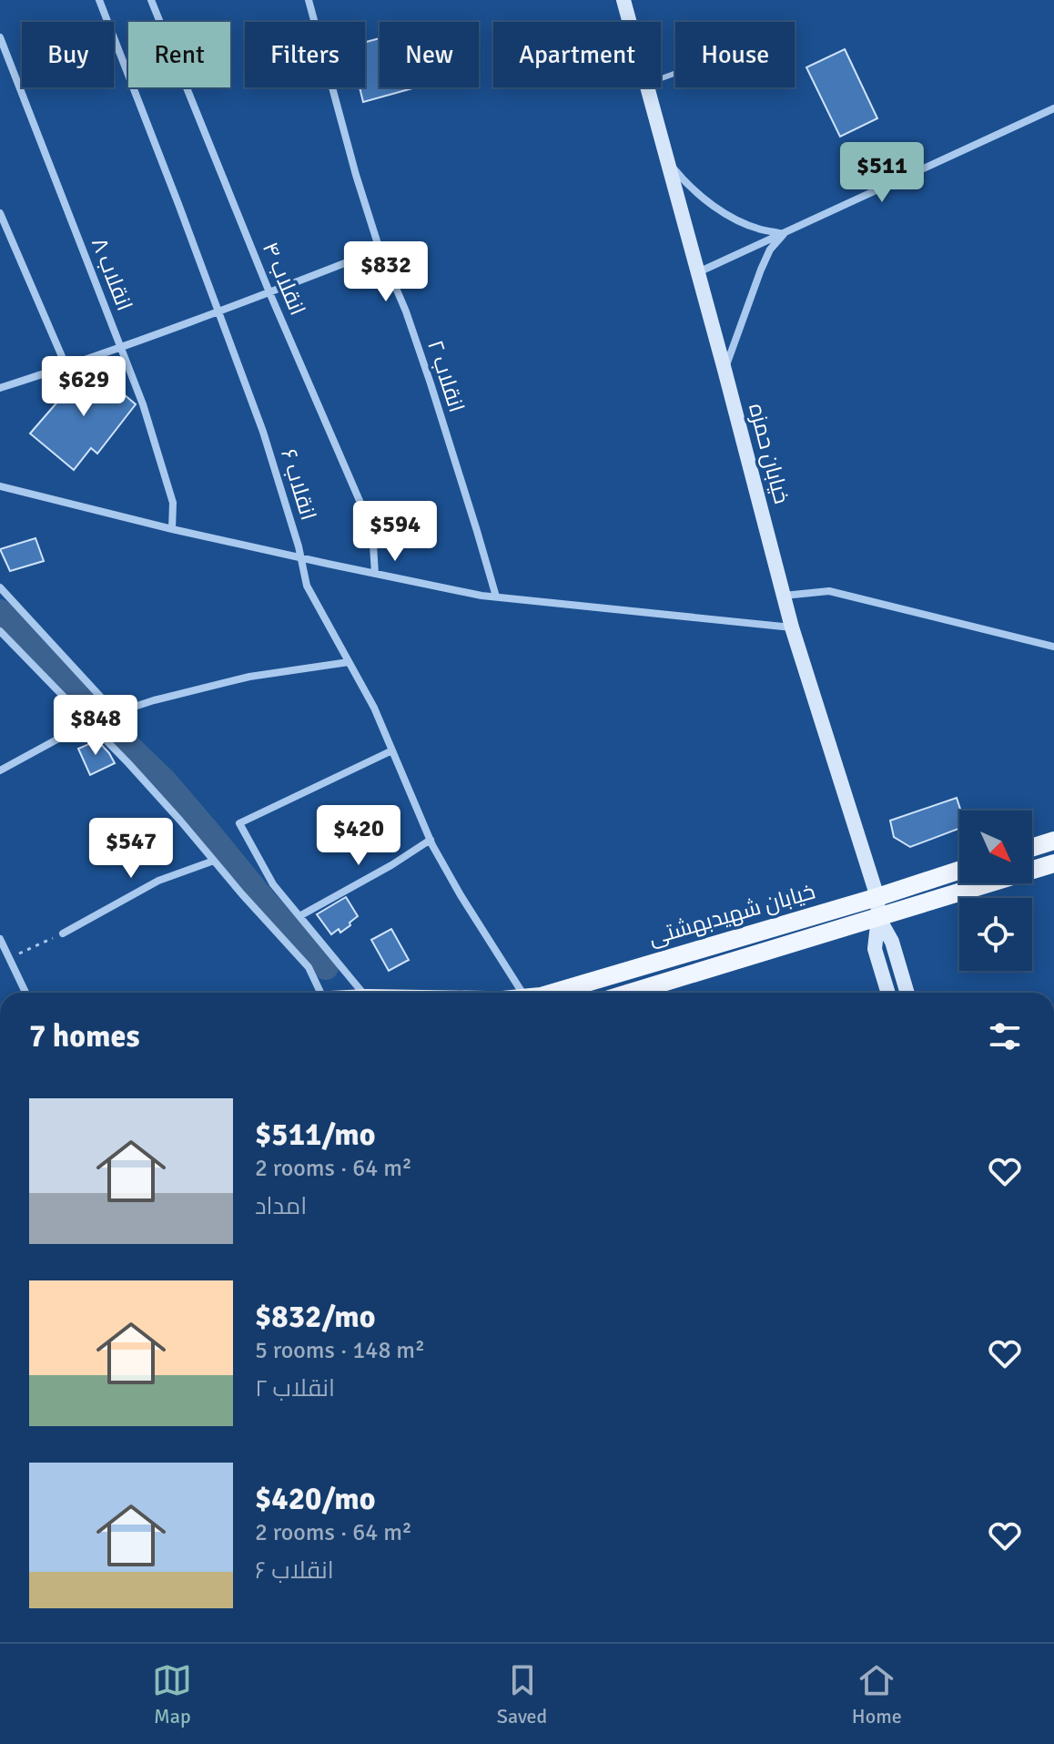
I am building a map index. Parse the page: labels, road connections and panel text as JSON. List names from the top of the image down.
{
  "streets": {
    "main road": ["خیابان حمزه", "خیابان شهیدبهشتی"],
    "street": [
      "انقلاب ۸",
      "انقلاب ۴",
      "انقلاب ۲",
      "انقلاب ۶"
    ]
  },
  "crossings": [
    ["خیابان حمزه", "خیابان شهیدبهشتی"]
  ],
  "north": "bottom right",
  "page": {
    "chip": [
      "Buy",
      "Rent",
      "Filters",
      "New",
      "Apartment",
      "House"
    ],
    "price": [
      "$511",
      "$832",
      "$629",
      "$594",
      "$848",
      "$420",
      "$547"
    ],
    "heading": "7 homes",
    "list": [
      {
        "name": "$511/mo",
        "note": "2 rooms · 64 m² · امداد"
      },
      {
        "name": "$832/mo",
        "note": "5 rooms · 148 m² · انقلاب ۲"
      },
      {
        "name": "$420/mo",
        "note": "2 rooms · 64 m² · انقلاب ۶"
      }
    ],
    "tabs": ["Map", "Saved", "Home"]
  }
}
